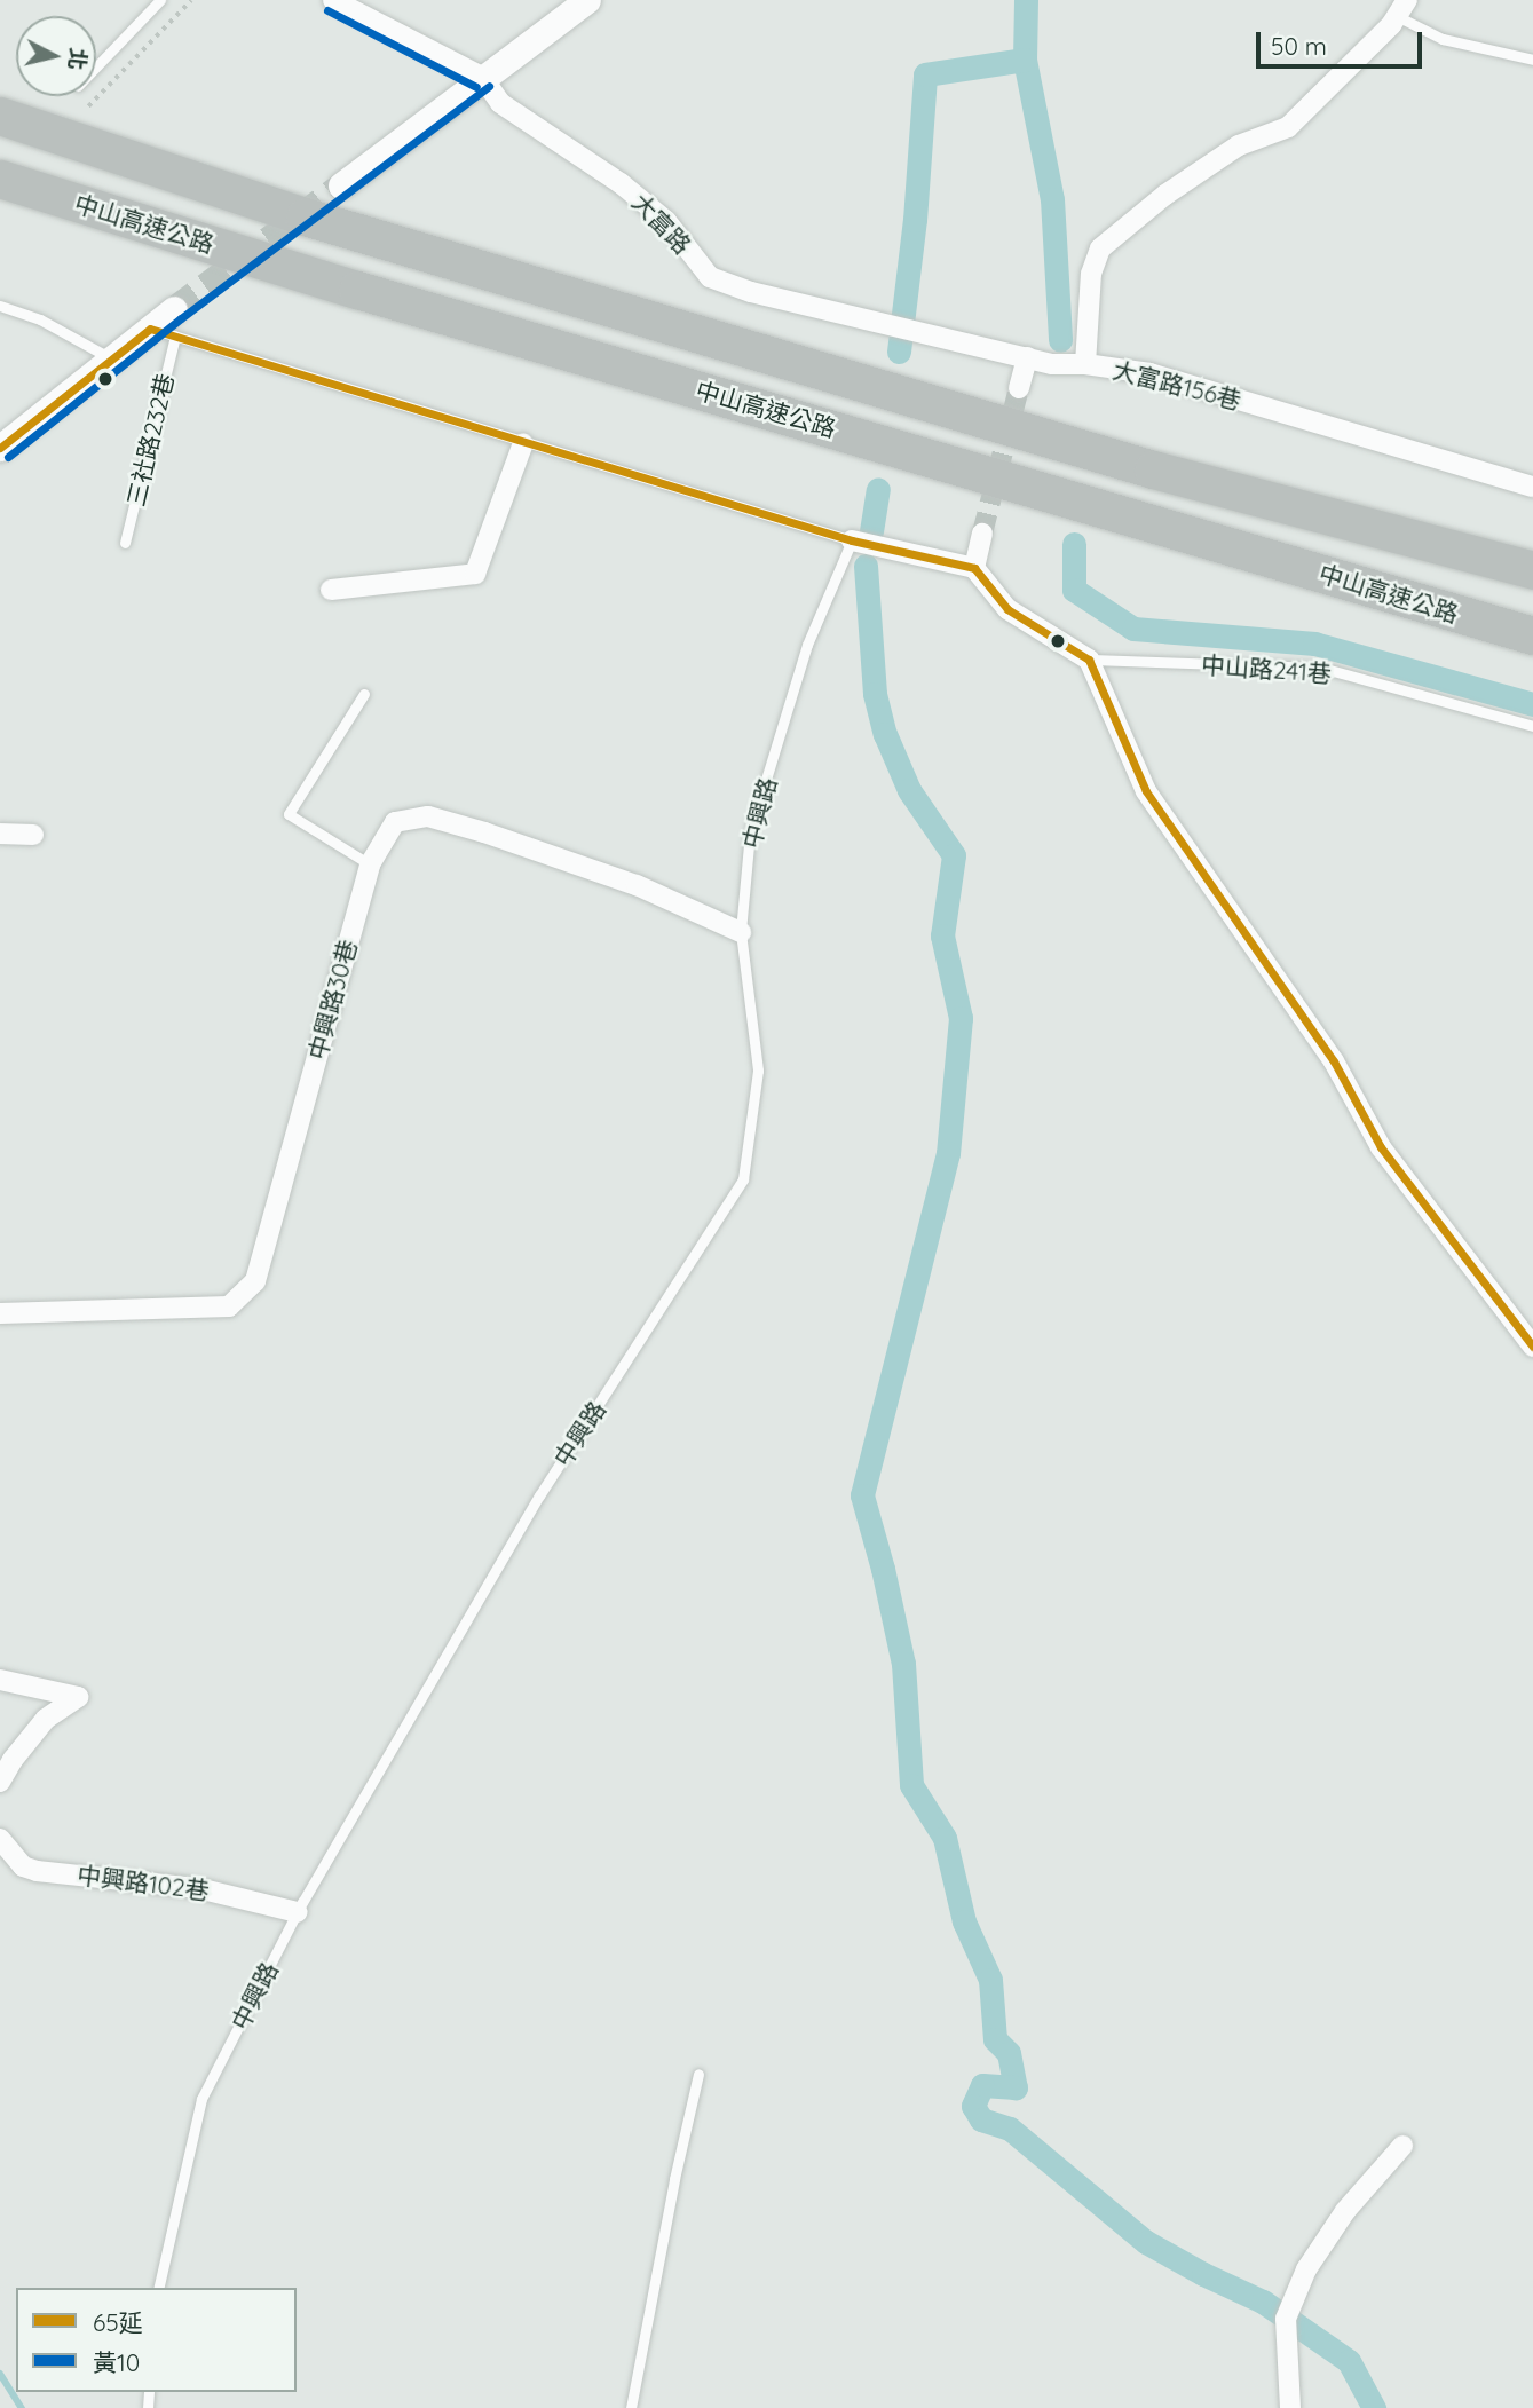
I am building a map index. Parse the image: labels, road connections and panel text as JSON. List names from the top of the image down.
{
  "streets": {
    "highway": ["中山高速公路"],
    "street": [
      "大富路",
      "大富路156巷",
      "中興路30巷",
      "中興路102巷"
    ],
    "lane": ["三社路232巷", "中山路241巷", "中興路"]
  },
  "crossings": [
    ["大富路", "大富路156巷"],
    ["中興路", "中興路30巷"],
    ["中興路", "中興路102巷"]
  ],
  "lines": ["transit line 黃10", "transit line 65延"],
  "legend": ["65延", "黃10"],
  "scale_bar": "50 m",
  "north": "right"
}
